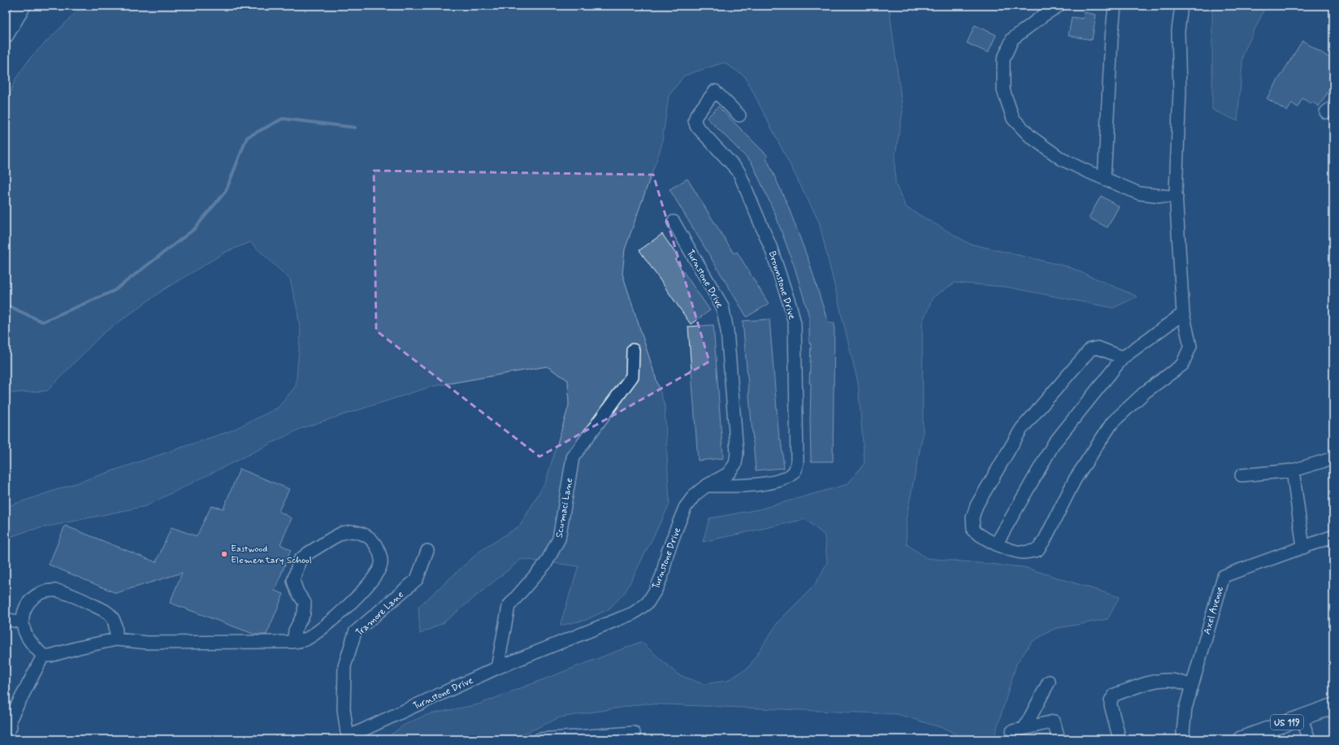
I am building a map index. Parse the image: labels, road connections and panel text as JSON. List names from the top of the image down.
{
  "streets": {
    "main road": ["US 119"],
    "street": [
      "Turnstone Drive",
      "Brownstone Drive",
      "Scumaci Lane",
      "Axel Avenue",
      "Tramore Lane"
    ]
  },
  "crossings": [
    ["Turnstone Drive", "Brownstone Drive"],
    ["Turnstone Drive", "Scumaci Lane"],
    ["Turnstone Drive", "Tramore Lane"]
  ],
  "places": ["Eastwood Elementary School"]
}
